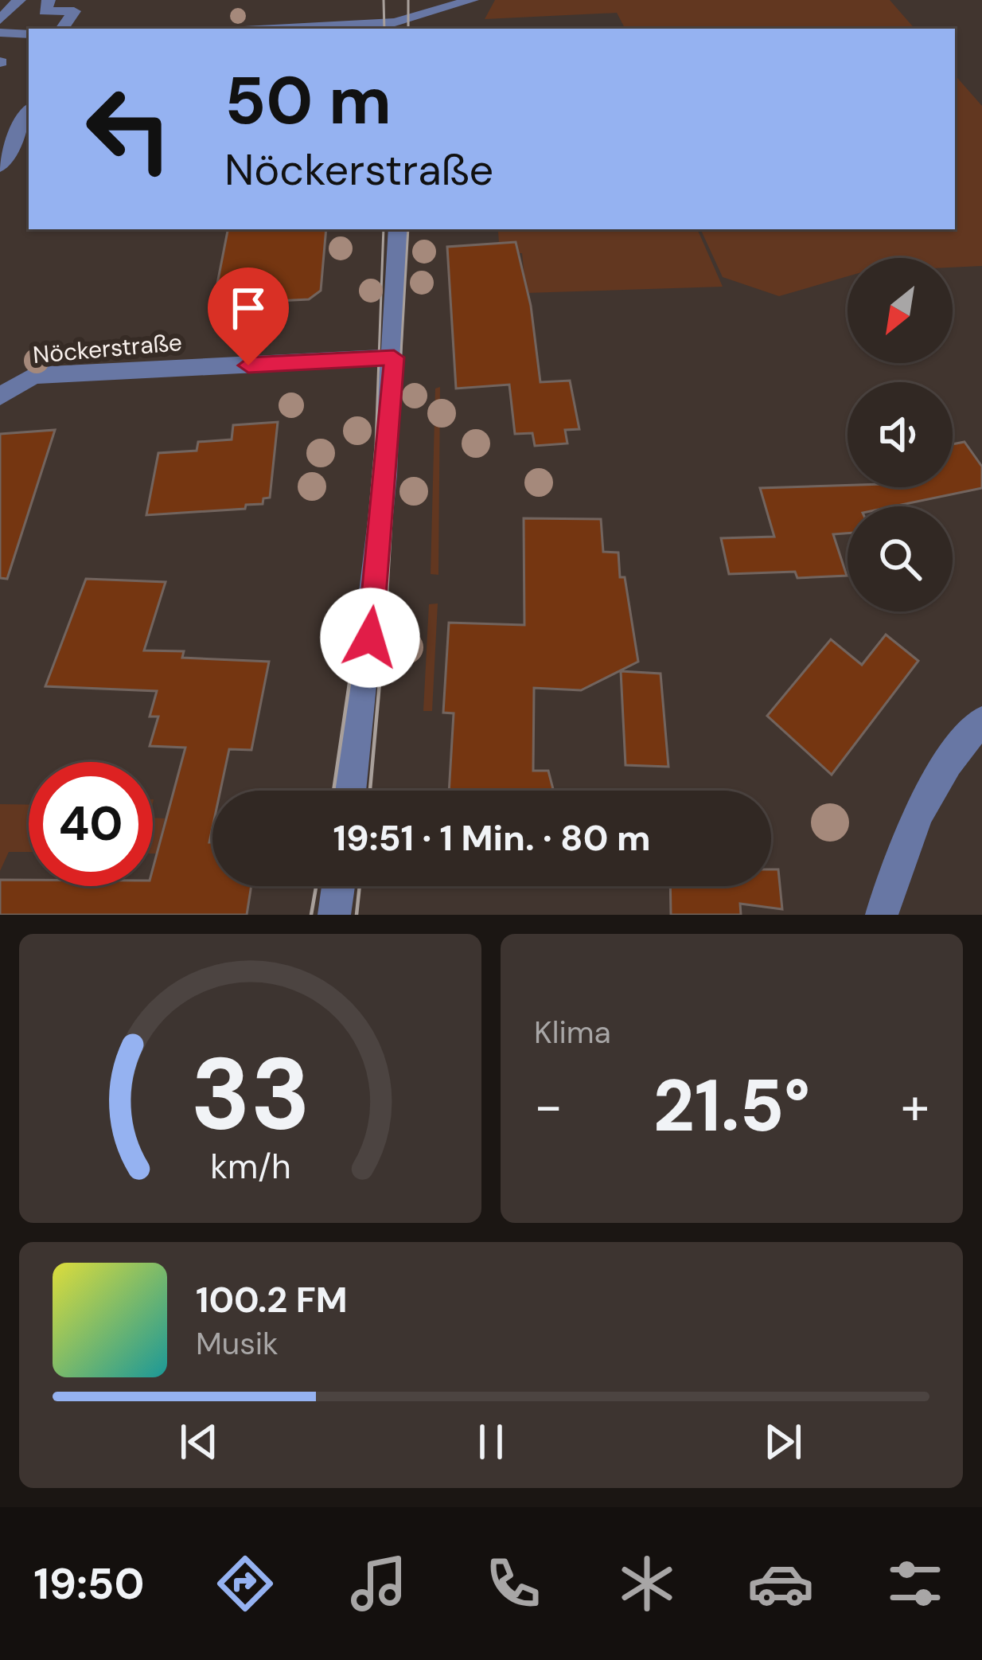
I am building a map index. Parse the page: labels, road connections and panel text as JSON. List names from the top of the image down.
{
  "streets": {
    "street": ["Nöckerstraße"]
  },
  "north": "bottom left",
  "page": {
    "turn": ["50 m", "Nöckerstraße"],
    "limit": "40",
    "trip": "19:51 · 1 Min. · 80 m",
    "tile": "Klima",
    "heat": ["−", "21.5°", "+"],
    "song": ["100.2 FM", "Musik"],
    "tabs": "19:50",
    "gauge": ["33", "km/h"]
  }
}
